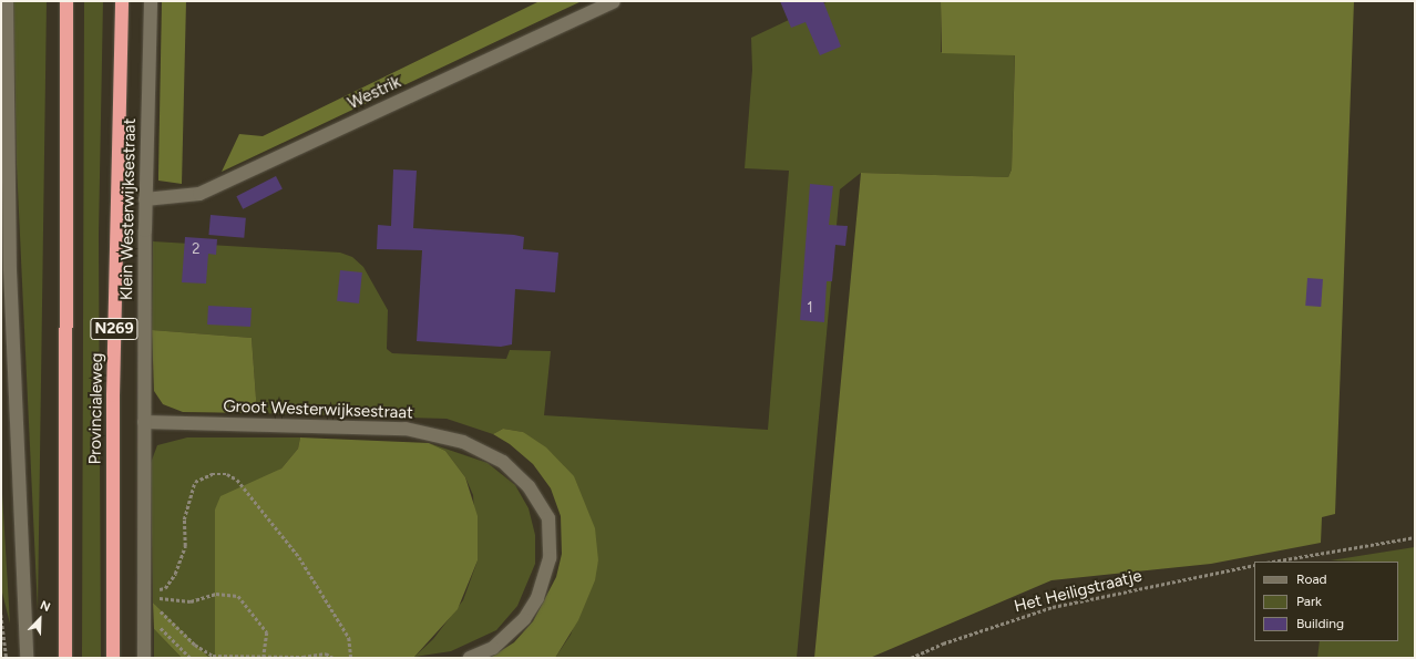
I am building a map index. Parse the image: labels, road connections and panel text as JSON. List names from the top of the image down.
{
  "streets": {
    "highway": ["N269", "Provincialeweg"],
    "street": ["Westrik", "Klein Westerwijksestraat", "Groot Westerwijksestraat"],
    "path": ["Het Heiligstraatje"]
  },
  "crossings": [
    ["Westrik", "Klein Westerwijksestraat"],
    ["Klein Westerwijksestraat", "Groot Westerwijksestraat"]
  ],
  "house_numbers": ["2", "1"],
  "legend": ["Road", "Park", "Building"],
  "north": "top right"
}
